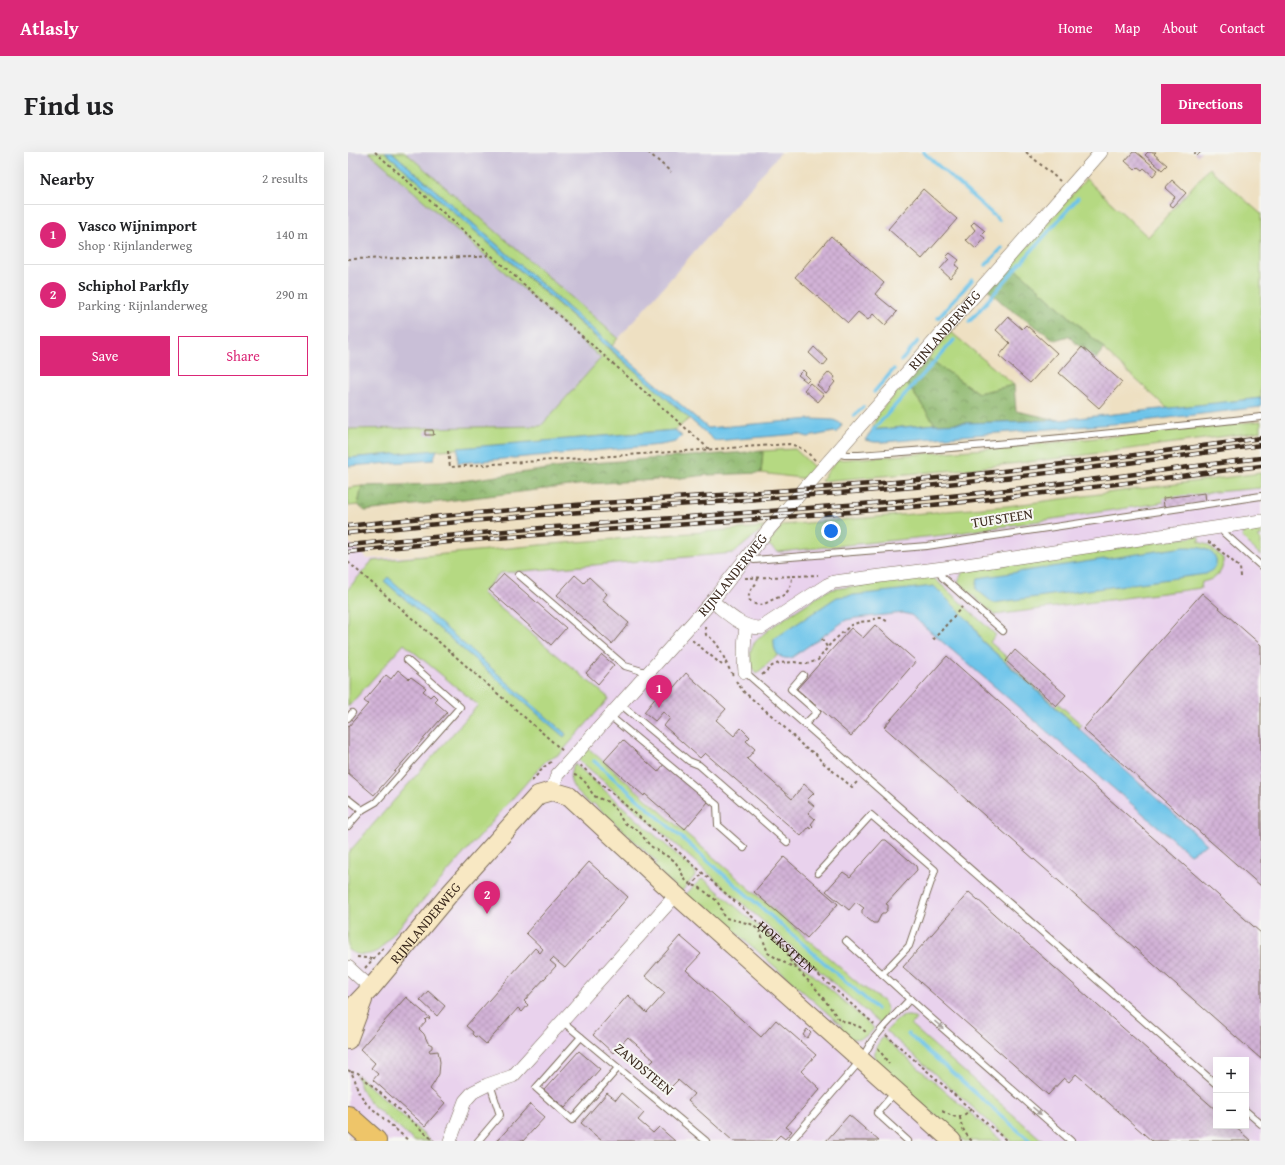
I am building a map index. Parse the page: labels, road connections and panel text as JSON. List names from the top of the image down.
{
  "streets": {
    "street": ["RIJNLANDERWEG"],
    "lane": ["TUFSTEEN", "ZANDSTEEN"],
    "path": ["HOEKSTEEN"]
  },
  "crossings": [
    ["RIJNLANDERWEG", "TUFSTEEN"],
    ["RIJNLANDERWEG", "HOEKSTEEN"]
  ],
  "page": {
    "header": "Atlasly",
    "nav": [
      "Home",
      "Map",
      "About",
      "Contact"
    ],
    "title": "Find us",
    "buttons": [
      "Directions",
      ["Save", "Share"]
    ],
    "heading": ["Nearby", "2 results"],
    "list": [
      {
        "mark": "1",
        "name": "Vasco Wijnimport",
        "note": "Shop · Rijnlanderweg",
        "value": "140 m"
      },
      {
        "mark": "2",
        "name": "Schiphol Parkfly",
        "note": "Parking · Rijnlanderweg",
        "value": "290 m"
      }
    ],
    "pins": ["1", "2"],
    "map_buttons": ["+", "−"]
  }
}
